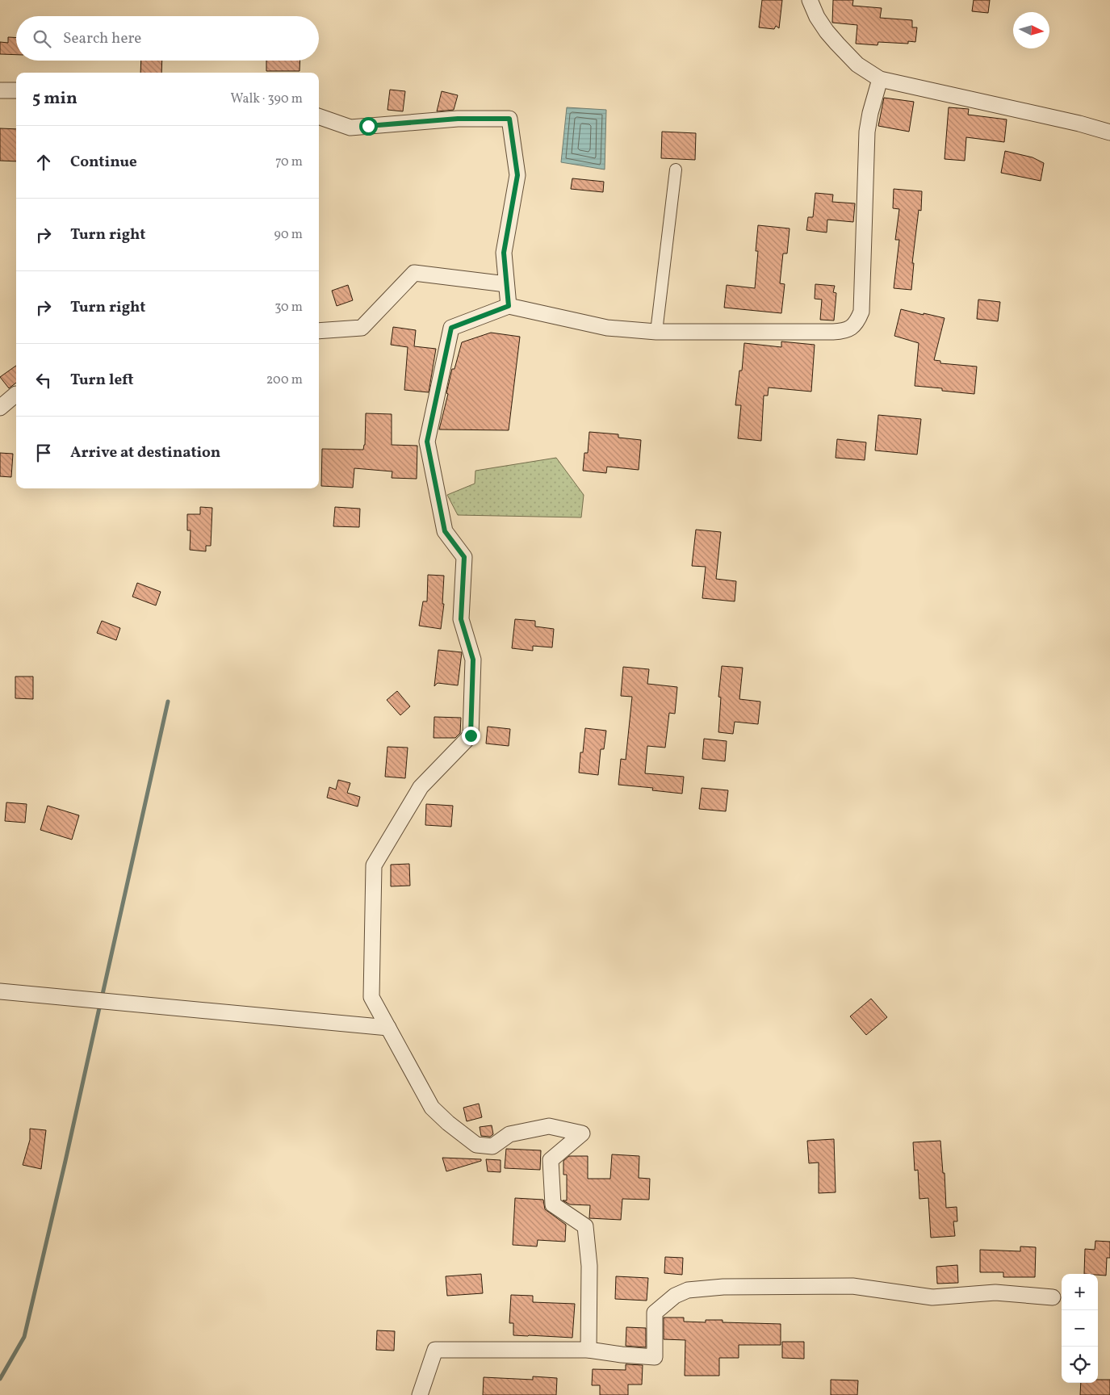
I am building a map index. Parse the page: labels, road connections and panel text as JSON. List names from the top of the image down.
{
  "north": "right",
  "page": {
    "search": "Search here",
    "heading": ["5 min", "Walk · 390 m"],
    "list": [
      ["Continue", "70 m"],
      ["Turn right", "90 m"],
      ["Turn right", "30 m"],
      ["Turn left", "200 m"],
      "Arrive at destination"
    ],
    "map_buttons": ["+", "−"]
  }
}
